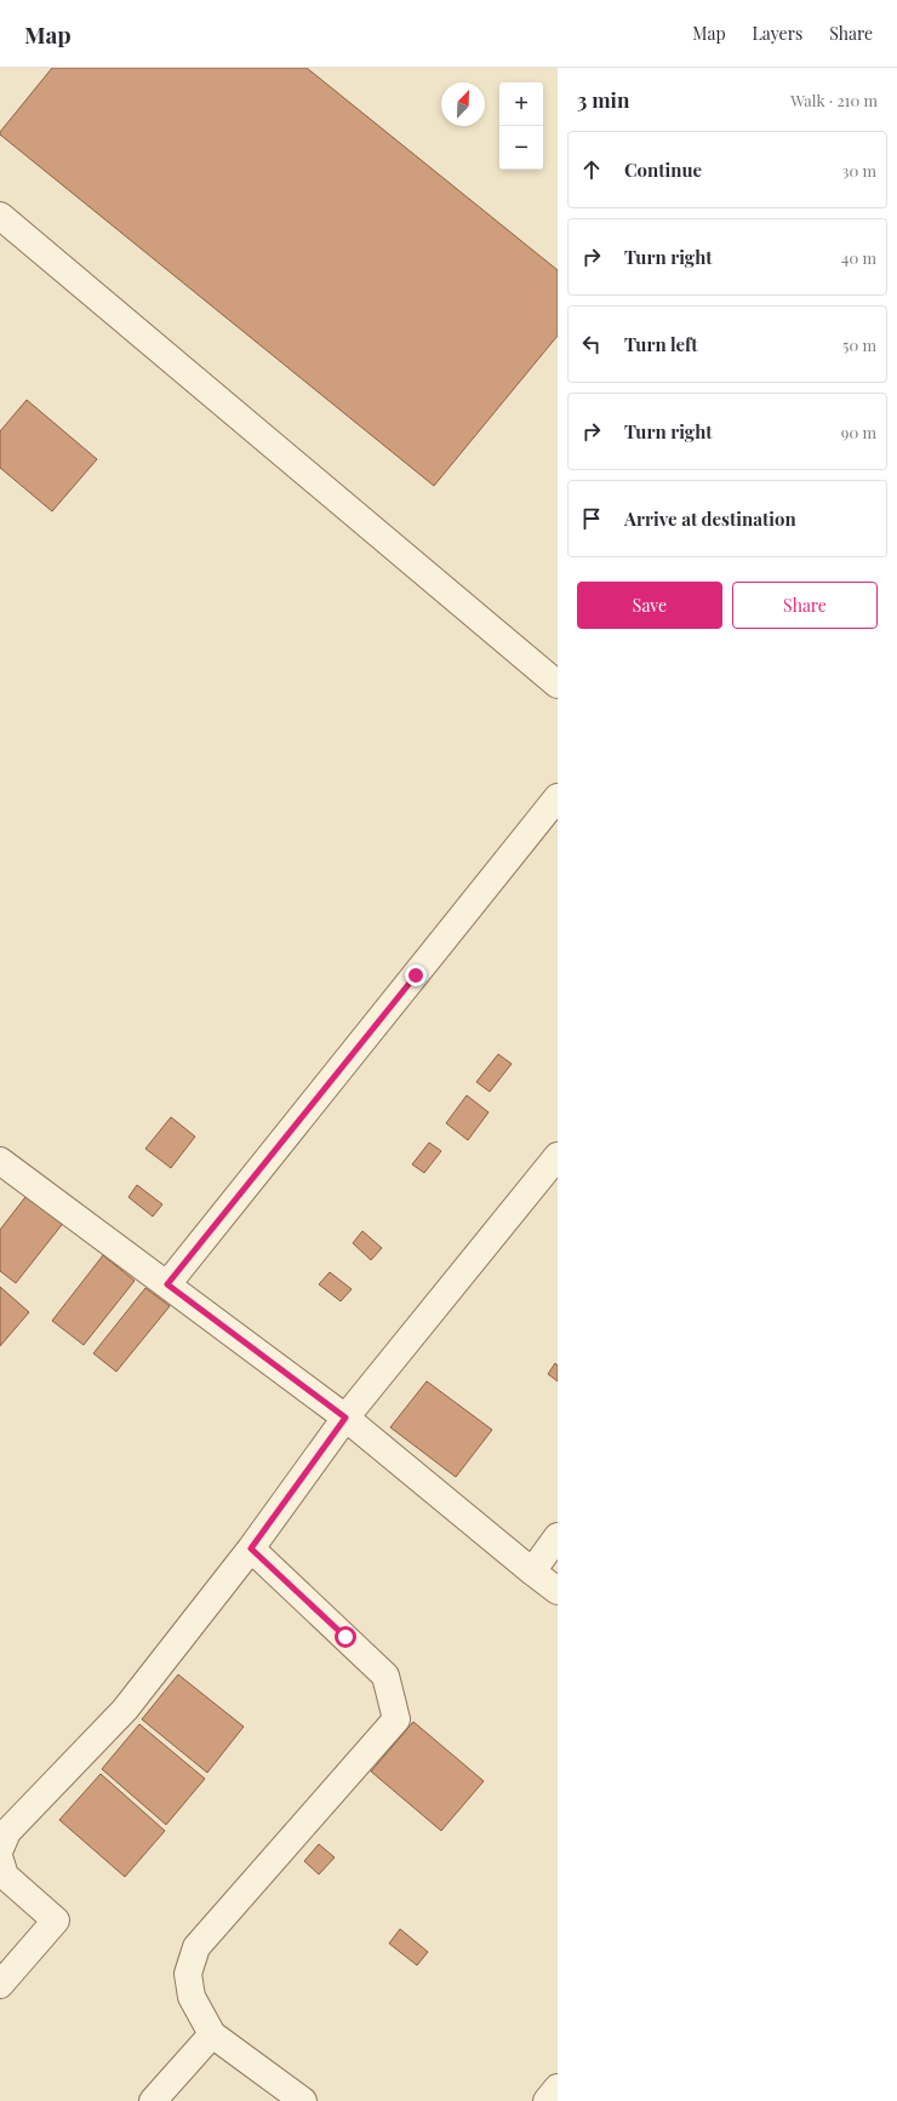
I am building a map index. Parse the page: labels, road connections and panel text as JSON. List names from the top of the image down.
{
  "north": "top right",
  "page": {
    "header": "Map",
    "nav": ["Map", "Layers", "Share"],
    "heading": ["3 min", "Walk · 210 m"],
    "map_buttons": ["+", "−"],
    "list": [
      ["Continue", "30 m"],
      ["Turn right", "40 m"],
      ["Turn left", "50 m"],
      ["Turn right", "90 m"],
      "Arrive at destination"
    ],
    "buttons": ["Save", "Share"]
  }
}
